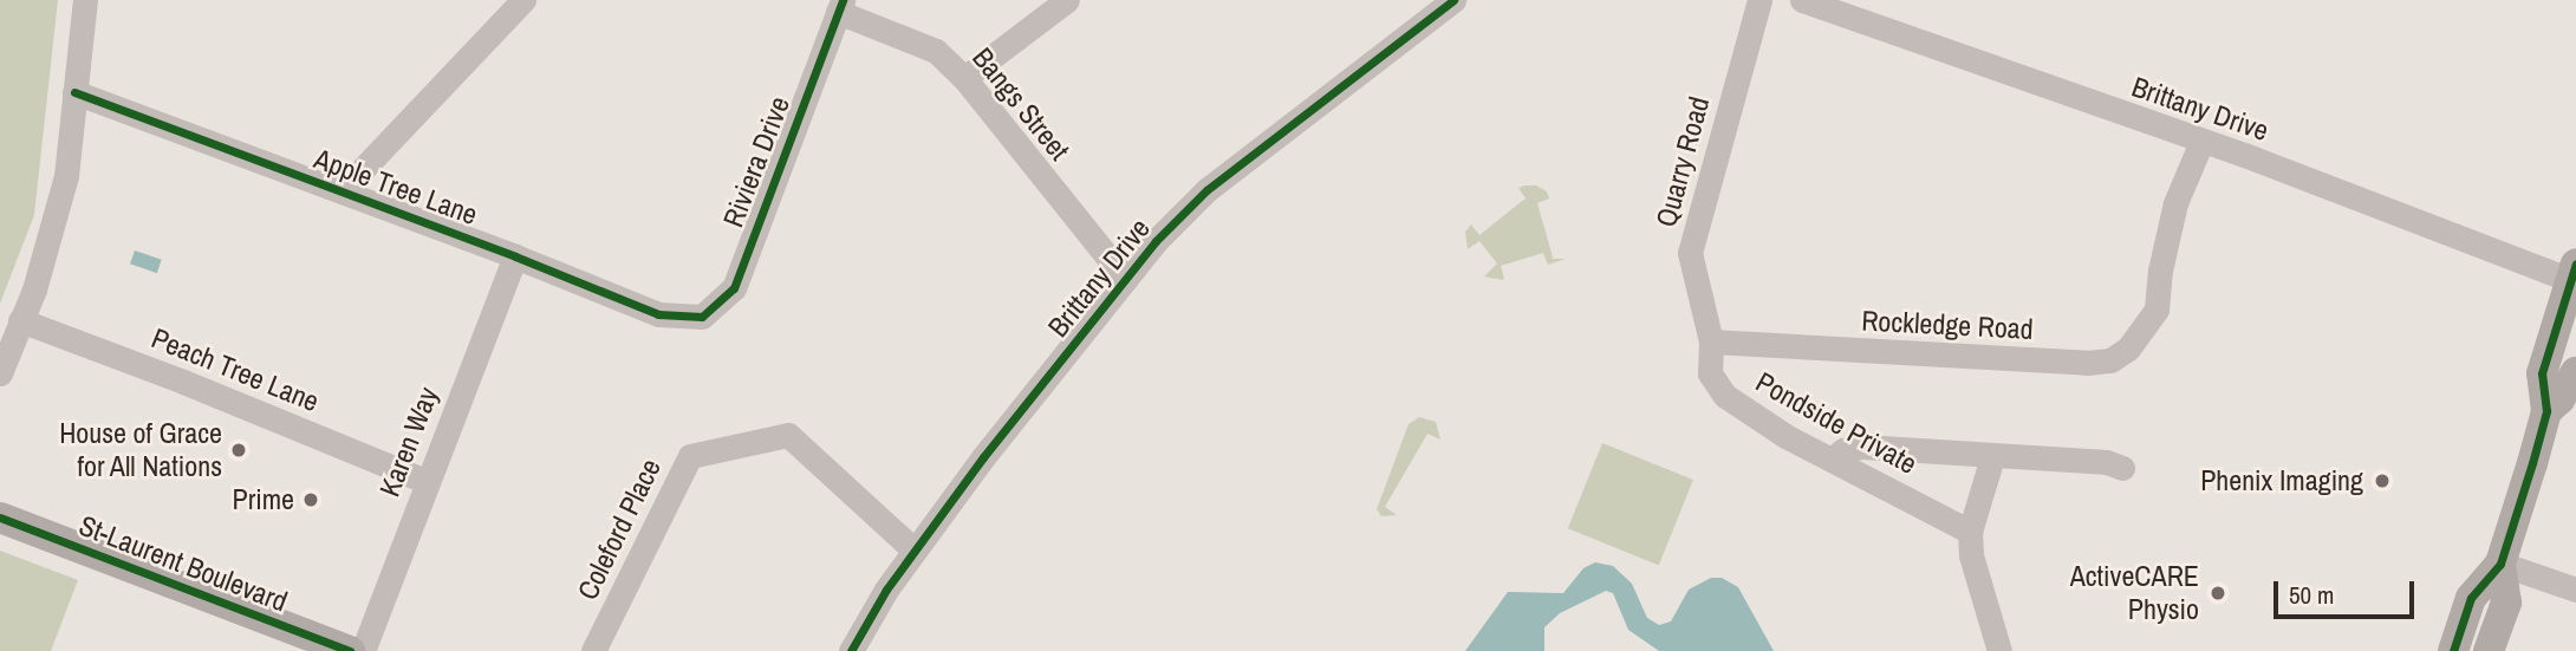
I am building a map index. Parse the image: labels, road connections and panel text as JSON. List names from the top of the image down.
{
  "streets": {
    "main road": ["St-Laurent Boulevard"],
    "street": [
      "Bangs Street",
      "Brittany Drive",
      "Riviera Drive",
      "Quarry Road",
      "Apple Tree Lane",
      "Rockledge Road",
      "Peach Tree Lane",
      "Pondside Private",
      "Karen Way",
      "Coleford Place"
    ]
  },
  "crossings": [
    ["Bangs Street", "Brittany Drive"],
    ["Bangs Street", "Riviera Drive"],
    ["Brittany Drive", "Rockledge Road"],
    ["Brittany Drive", "Coleford Place"],
    ["Riviera Drive", "Apple Tree Lane"],
    ["Quarry Road", "Rockledge Road"],
    ["Quarry Road", "Pondside Private"],
    ["Apple Tree Lane", "Karen Way"],
    ["Rockledge Road", "Pondside Private"],
    ["Peach Tree Lane", "Karen Way"]
  ],
  "places": [
    "House of Grace for All Nations",
    "Phenix Imaging",
    "Prime",
    "ActiveCARE Physio"
  ],
  "scale_bar": "50 m"
}
